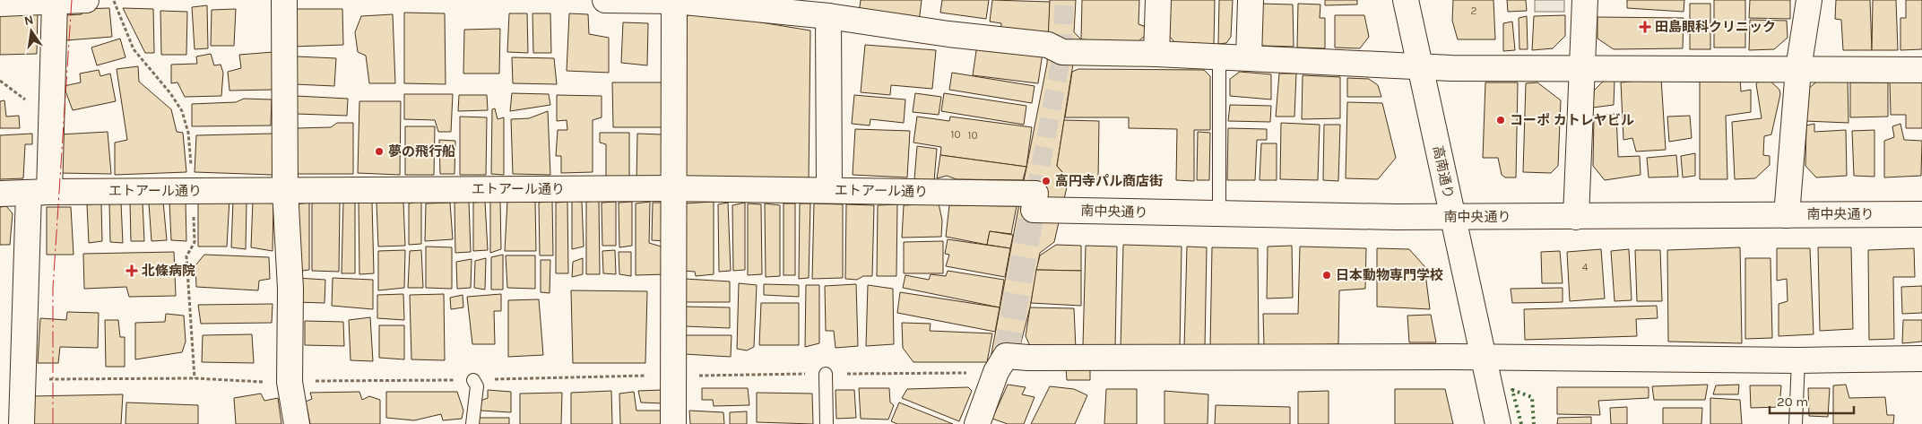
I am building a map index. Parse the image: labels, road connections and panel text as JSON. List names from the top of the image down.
{
  "streets": {
    "street": ["高南通り", "エトアール通り", "南中央通り"]
  },
  "crossings": [
    ["高南通り", "南中央通り"],
    ["エトアール通り", "南中央通り"]
  ],
  "places": {
    "health": ["田島眼科クリニック", "北條病院"],
    "other": [
      "コーポ カトレヤビル",
      "夢の飛行船",
      "高円寺パル商店街",
      "日本動物専門学校"
    ]
  },
  "house_numbers": [
    "2",
    "10",
    "10",
    "4"
  ],
  "scale_bar": "20 m",
  "north": "top"
}
